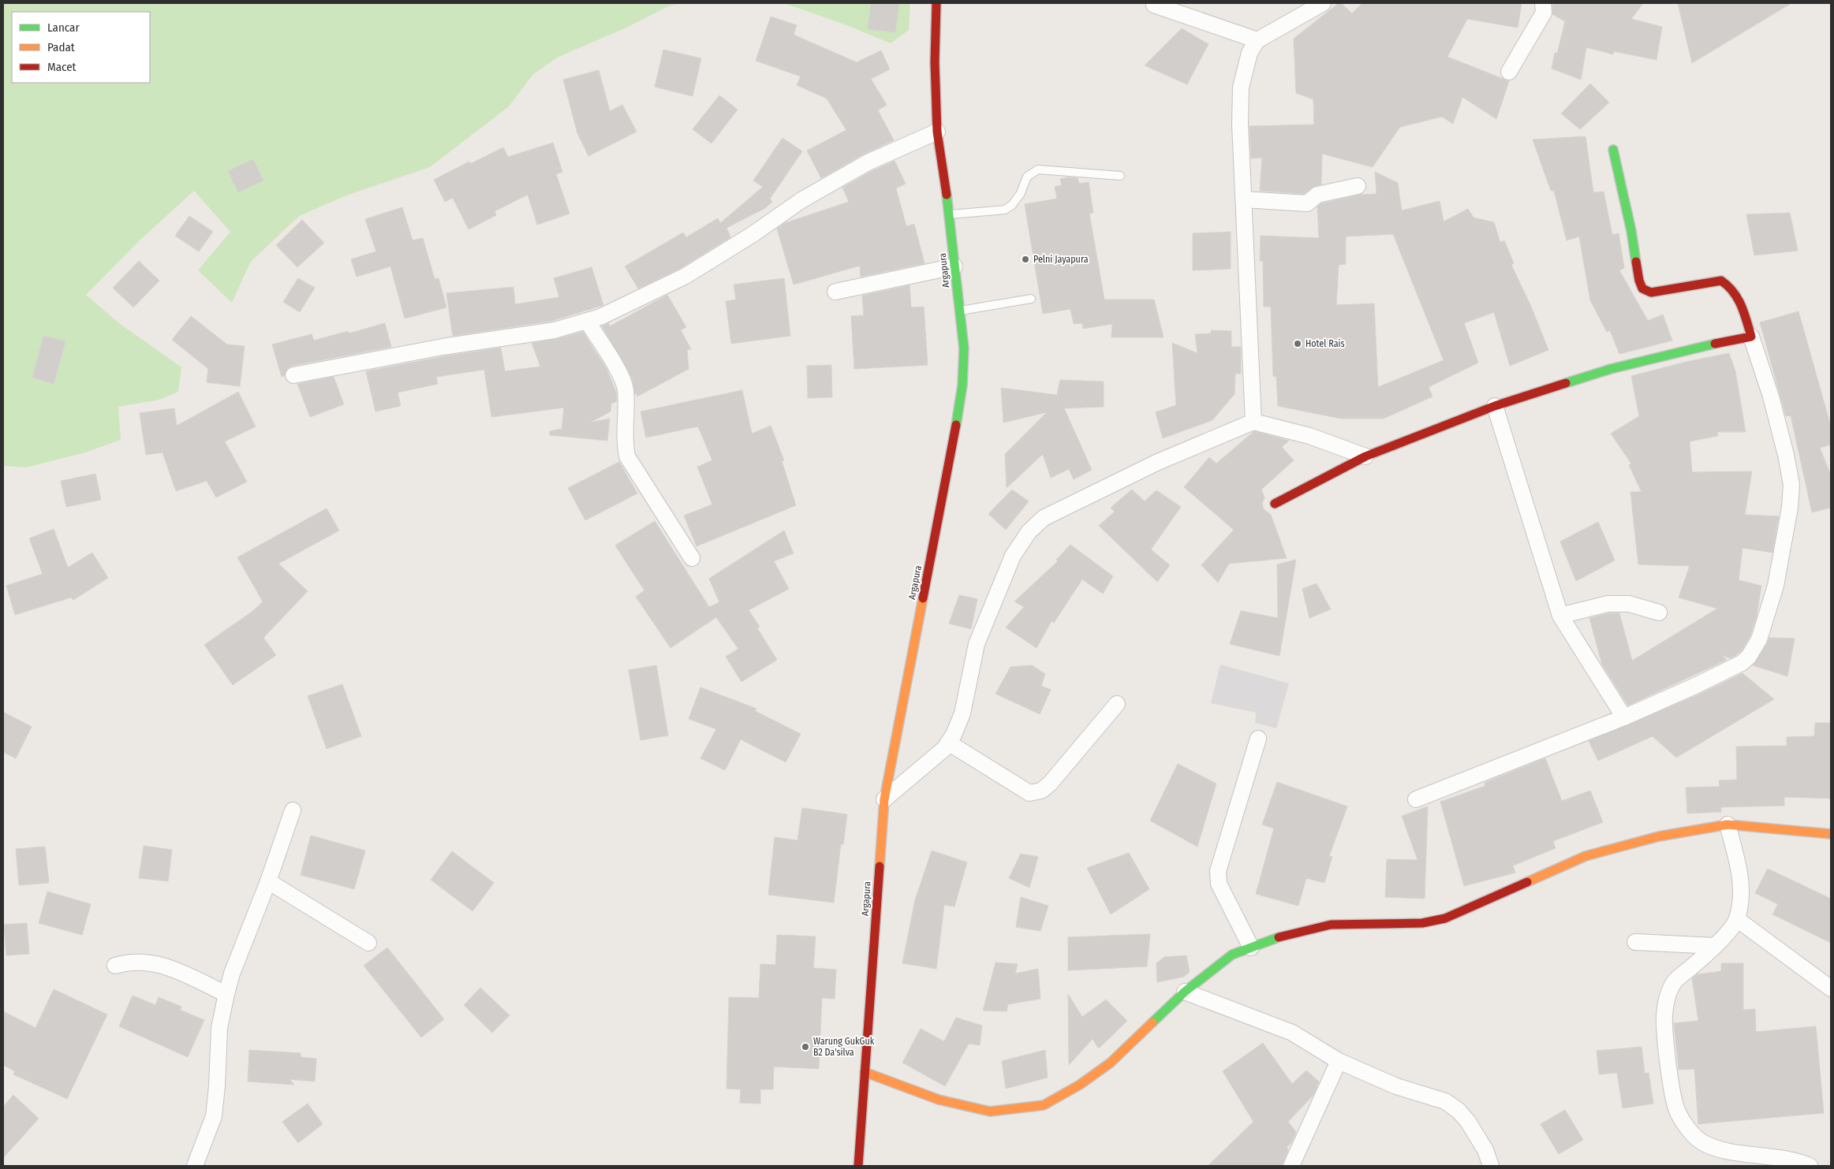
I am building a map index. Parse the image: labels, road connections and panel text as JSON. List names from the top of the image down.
{
  "streets": {
    "main road": ["Argapura"]
  },
  "places": ["Pelni Jayapura", "Hotel Rais", "Warung GukGuk B2 Da'silva"],
  "legend": ["Lancar", "Padat", "Macet"]
}
